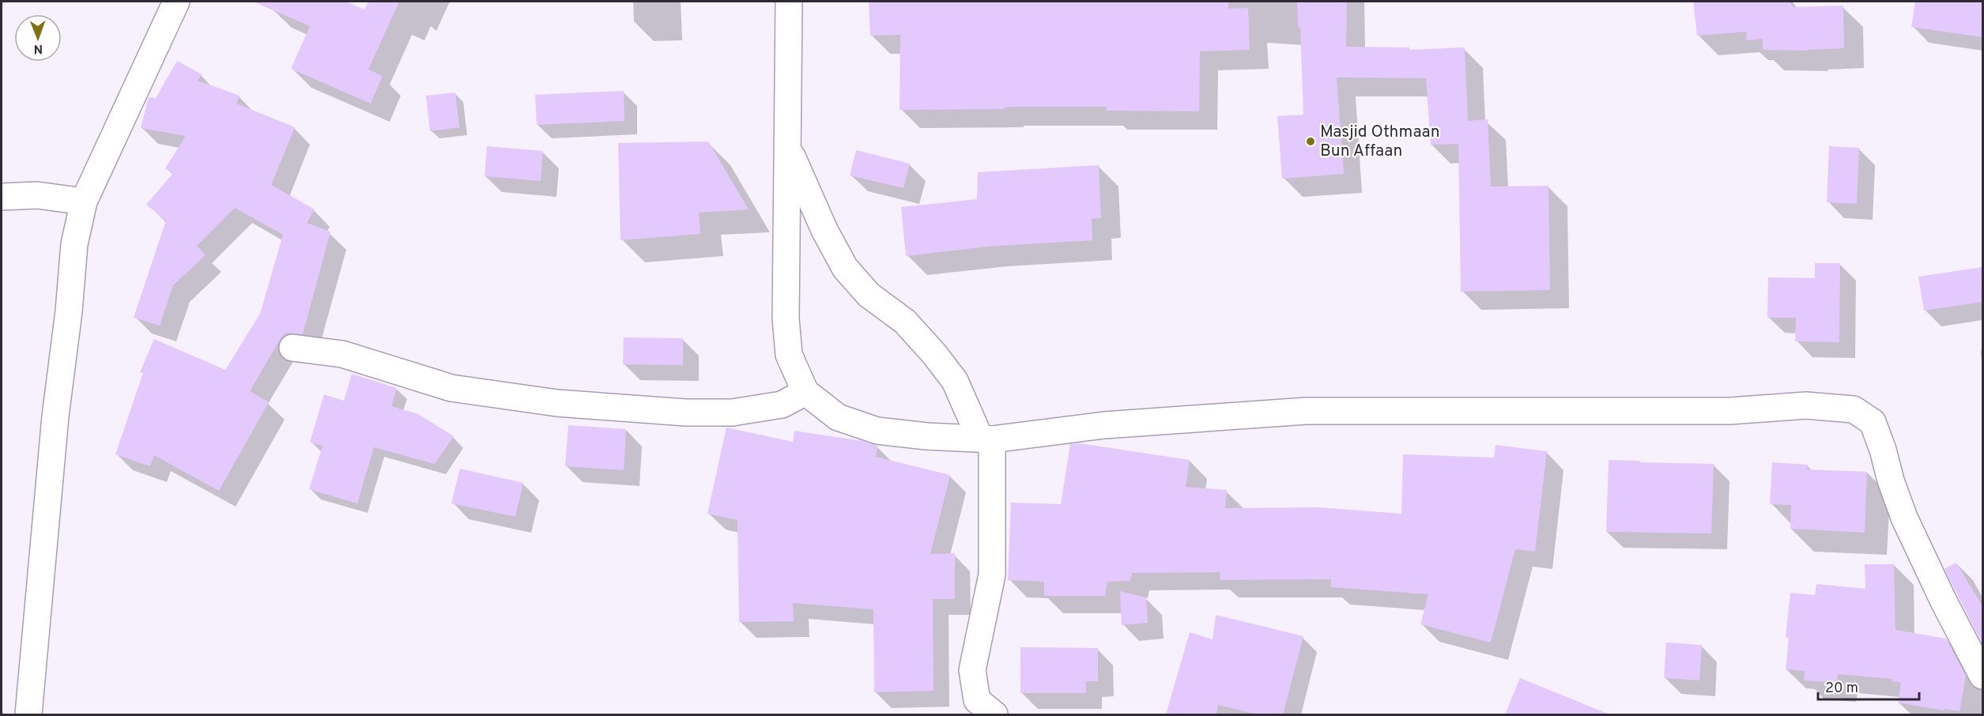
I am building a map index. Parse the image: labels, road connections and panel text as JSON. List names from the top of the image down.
{
  "places": ["Masjid Othmaan Bun Affaan"],
  "scale_bar": "20 m",
  "north": "bottom"
}
